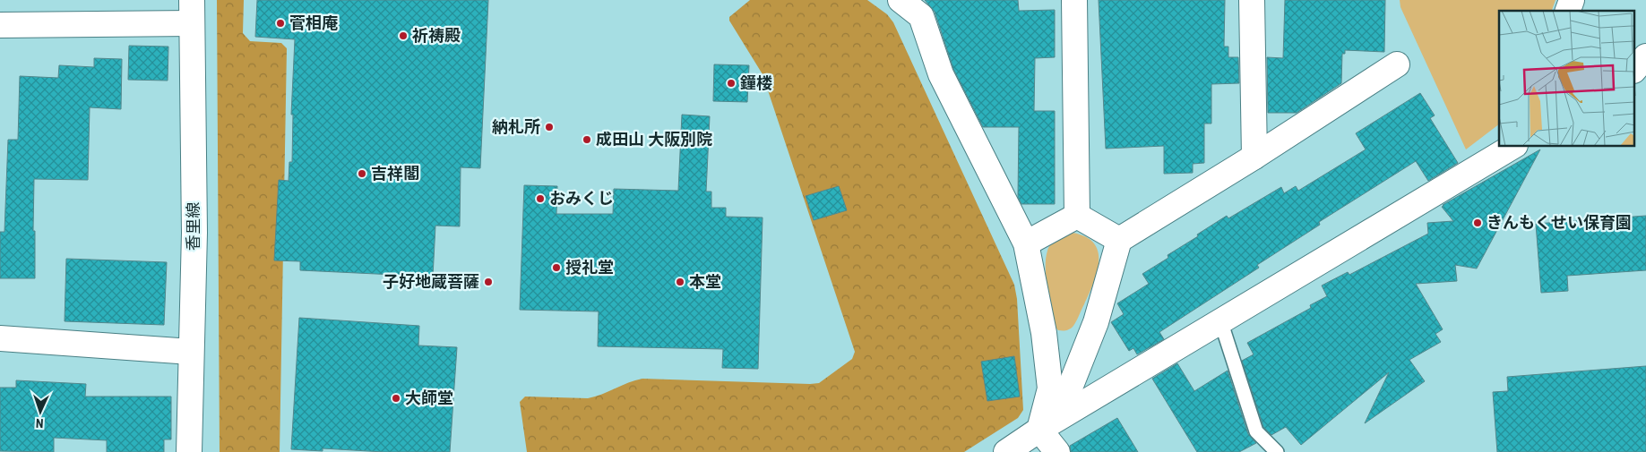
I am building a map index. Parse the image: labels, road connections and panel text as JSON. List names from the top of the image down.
{
  "streets": {
    "street": ["香里線"]
  },
  "places": [
    "菅相庵",
    "祈祷殿",
    "鐘楼",
    "納札所",
    "成田山 大阪別院",
    "吉祥閣",
    "おみくじ",
    "きんもくせい保育園",
    "授礼堂",
    "子好地蔵菩薩",
    "本堂",
    "大師堂"
  ],
  "north": "bottom"
}
